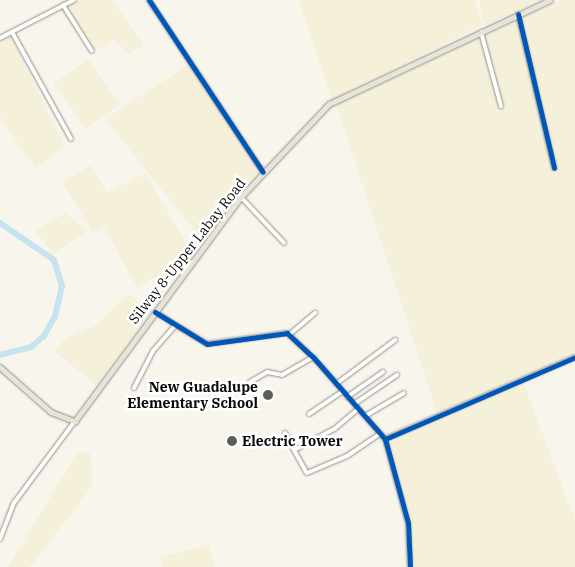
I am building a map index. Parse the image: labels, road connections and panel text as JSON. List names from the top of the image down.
{
  "streets": {
    "main road": ["Silway 8-Upper Labay Road"]
  },
  "places": ["New Guadalupe Elementary School", "Electric Tower"]
}
